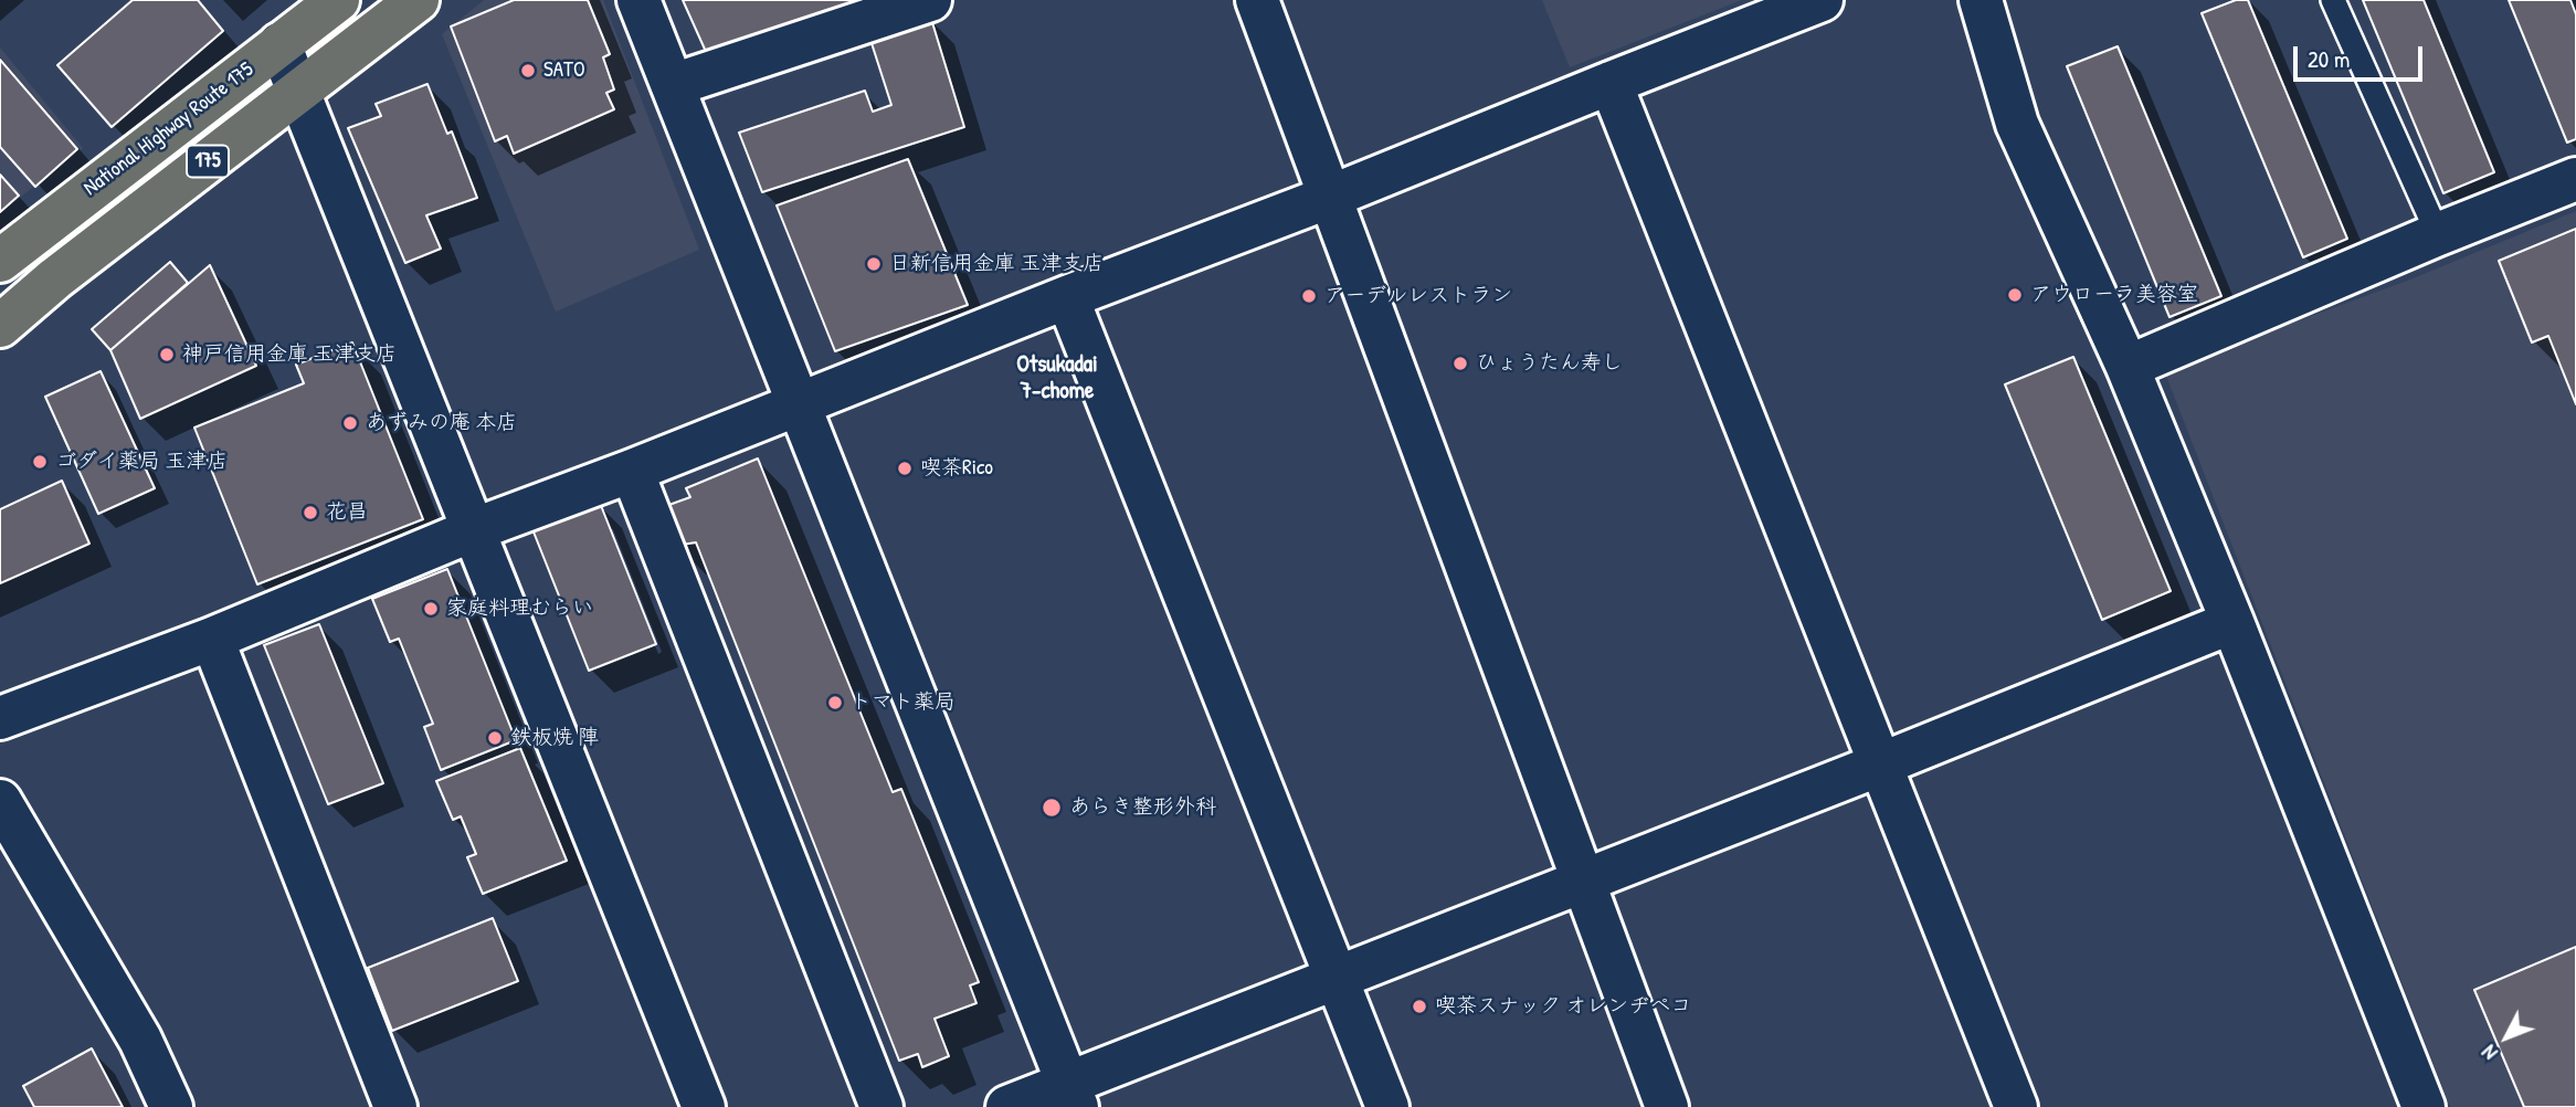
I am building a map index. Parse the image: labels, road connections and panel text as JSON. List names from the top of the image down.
{
  "streets": {
    "highway": ["National Highway Route 175", "175"]
  },
  "districts": ["Otsukadai 7-chome"],
  "places": [
    "SATO",
    "日新信用金庫 玉津支店",
    "アウローラ美容室",
    "アーデルレストラン",
    "神戸信用金庫 玉津支店",
    "ひょうたん寿し",
    "あずみの庵 本店",
    "ゴダイ薬局 玉津店",
    "喫茶Rico",
    "花昌",
    "家庭料理むらい",
    "トマト薬局",
    "鉄板焼 陣",
    "あらき整形外科",
    "喫茶スナック オレンヂペコ"
  ],
  "scale_bar": "20 m",
  "north": "bottom left"
}
